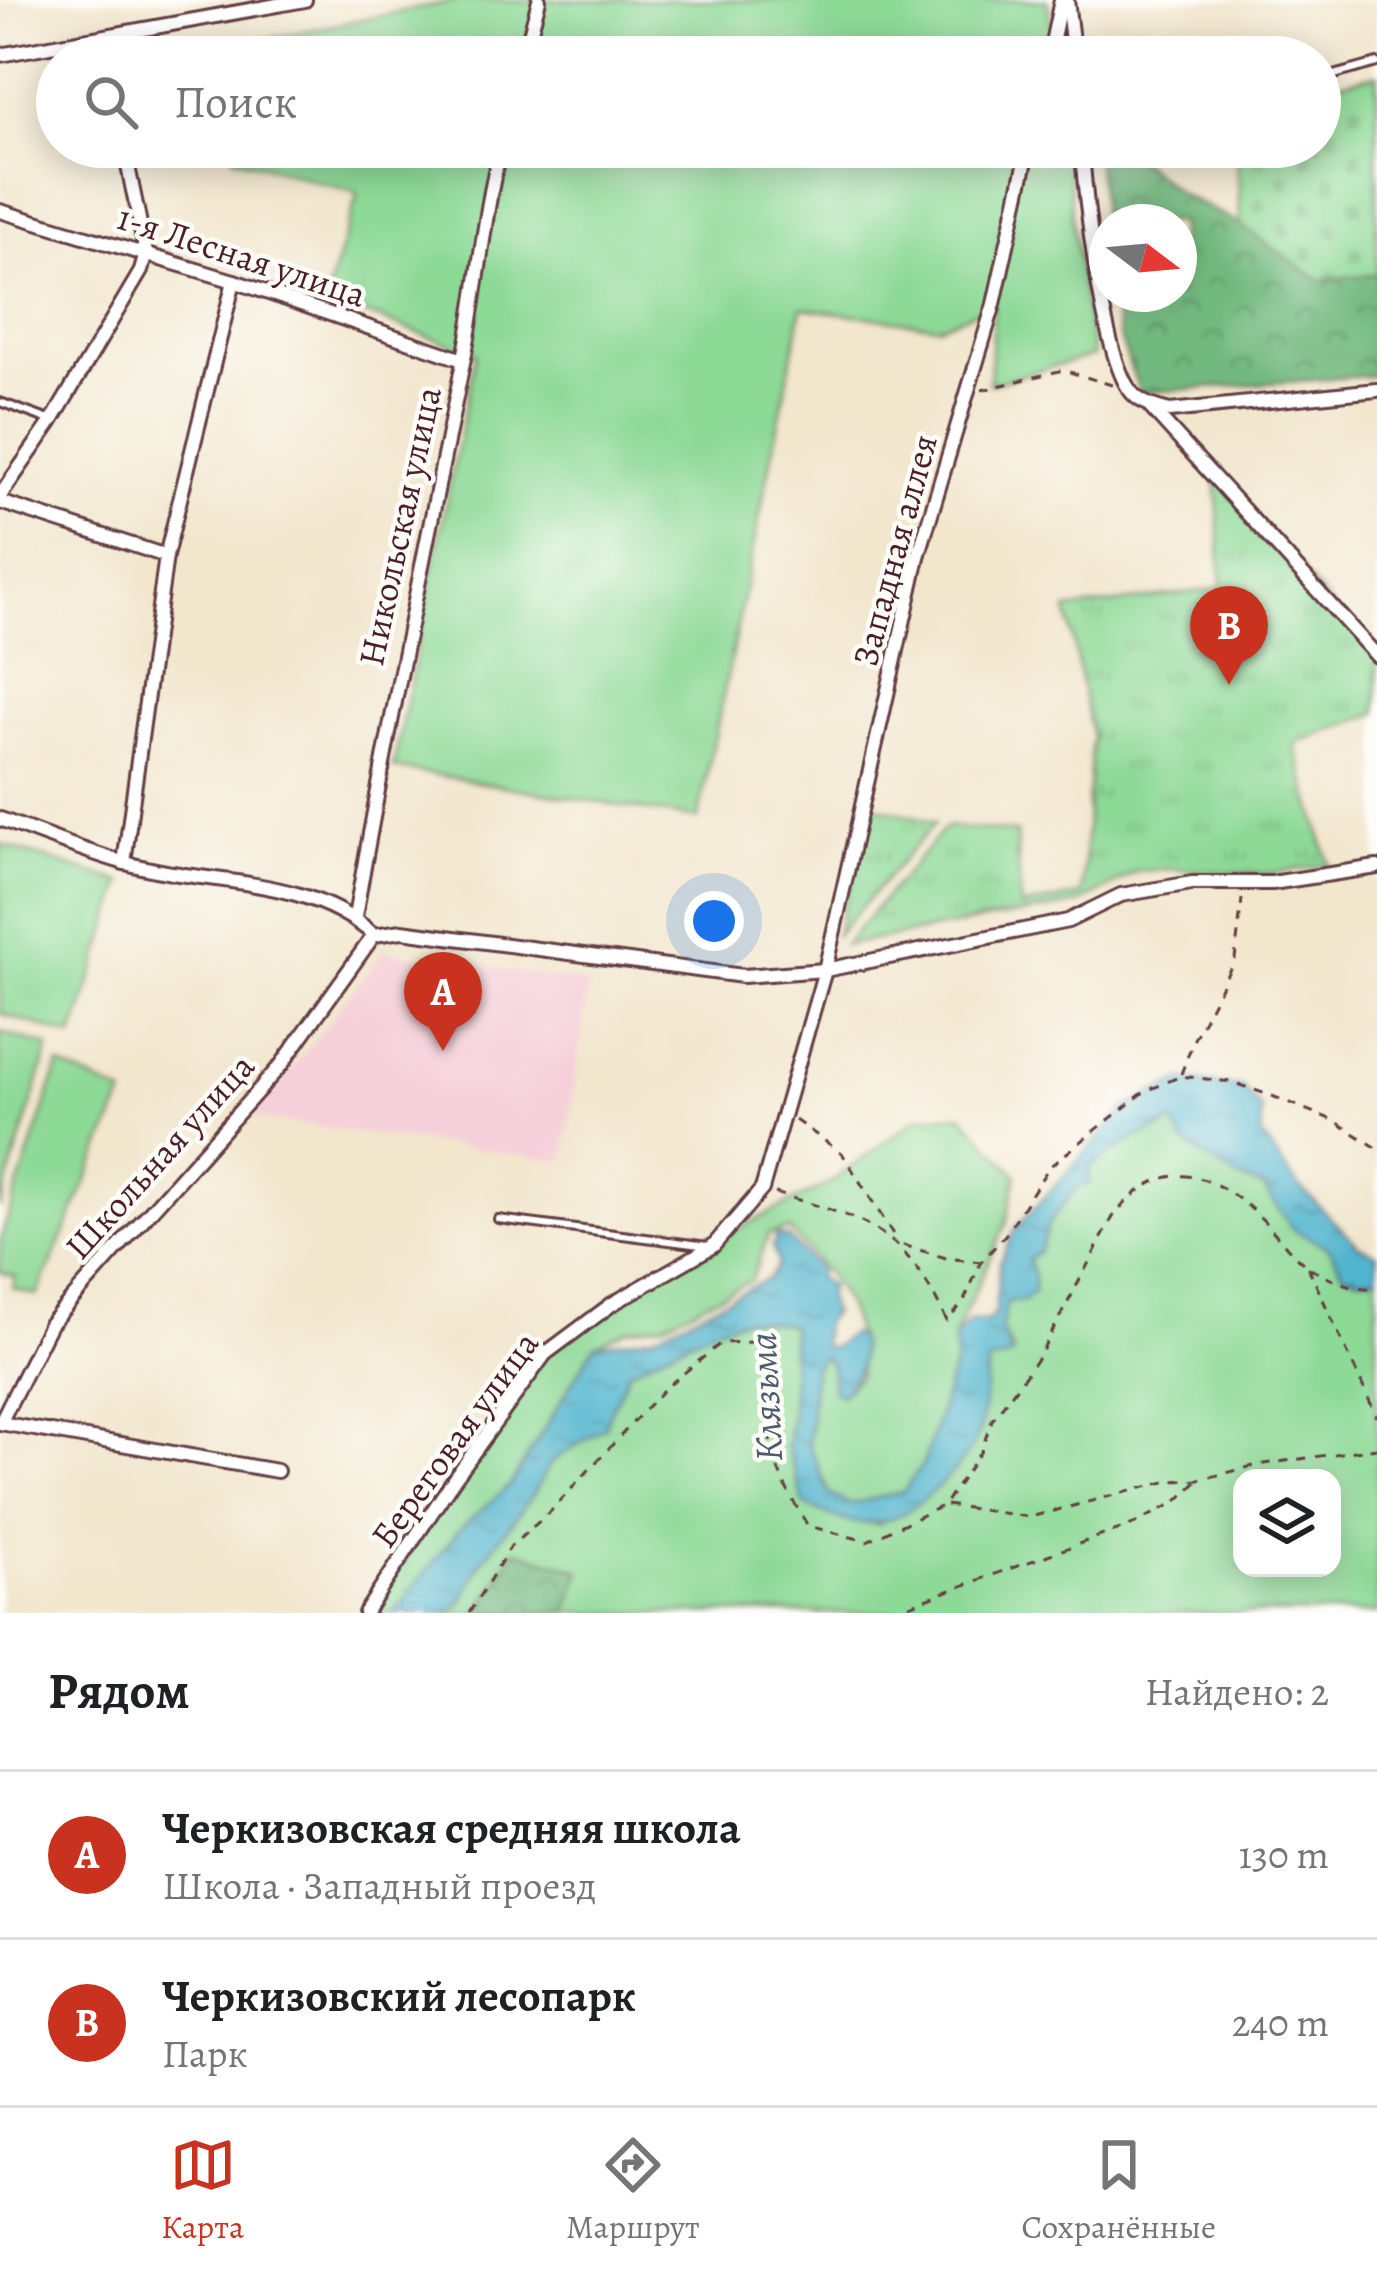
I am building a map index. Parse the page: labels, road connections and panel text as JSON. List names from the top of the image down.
{
  "streets": {
    "street": [
      "1-я Лесная улица",
      "Никольская улица",
      "Западная аллея",
      "Школьная улица",
      "Береговая улица"
    ]
  },
  "crossings": [
    ["1-я Лесная улица", "Никольская улица"],
    ["Западная аллея", "Береговая улица"]
  ],
  "water": ["Клязьма"],
  "north": "right",
  "page": {
    "search": "Поиск",
    "pins": ["B", "A"],
    "heading": ["Рядом", "Найдено: 2"],
    "list": [
      {
        "mark": "A",
        "name": "Черкизовская средняя школа",
        "note": "Школа · Западный проезд",
        "value": "130 m"
      },
      {
        "mark": "B",
        "name": "Черкизовский лесопарк",
        "note": "Парк",
        "value": "240 m"
      }
    ],
    "nav": ["Карта", "Маршрут", "Сохранённые"]
  }
}
